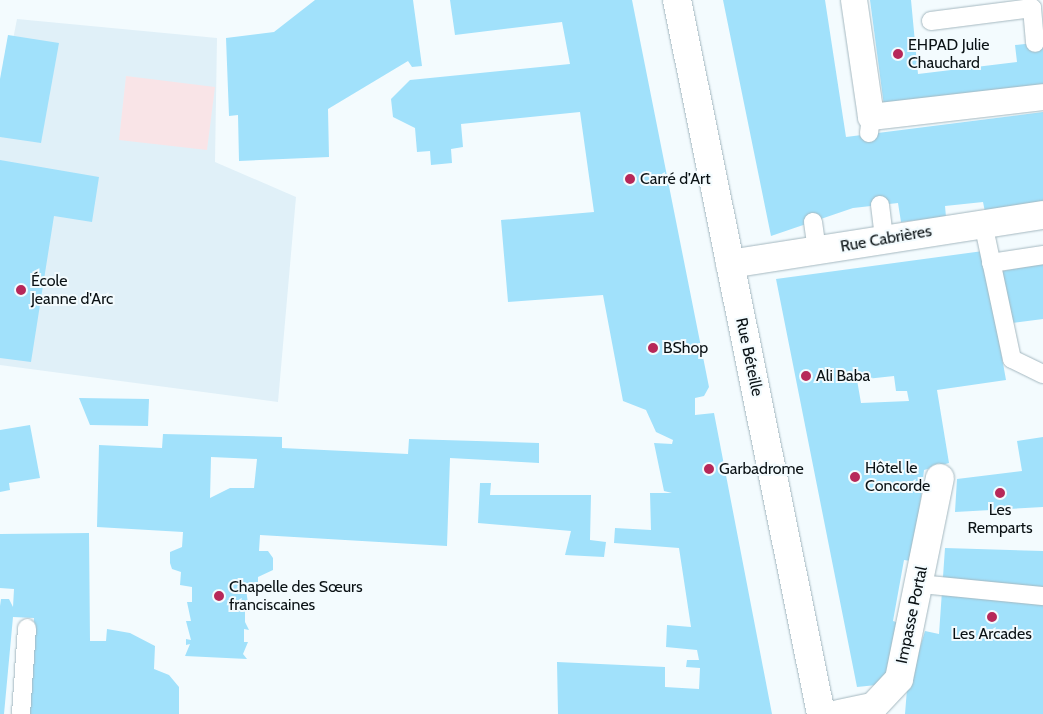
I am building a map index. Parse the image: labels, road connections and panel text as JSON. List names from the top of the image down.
{
  "streets": {
    "main road": ["Rue Cabrières", "Rue Béteille", "Impasse Portal"]
  },
  "crossings": [
    ["Rue Cabrières", "Rue Béteille"]
  ],
  "places": [
    "EHPAD Julie Chauchard",
    "Carré d’Art",
    "École Jeanne d'Arc",
    "BShop",
    "Ali Baba",
    "Garbadrome",
    "Hôtel le Concorde",
    "Les Remparts",
    "Chapelle des Sœurs franciscaines",
    "Les Arcades"
  ]
}
